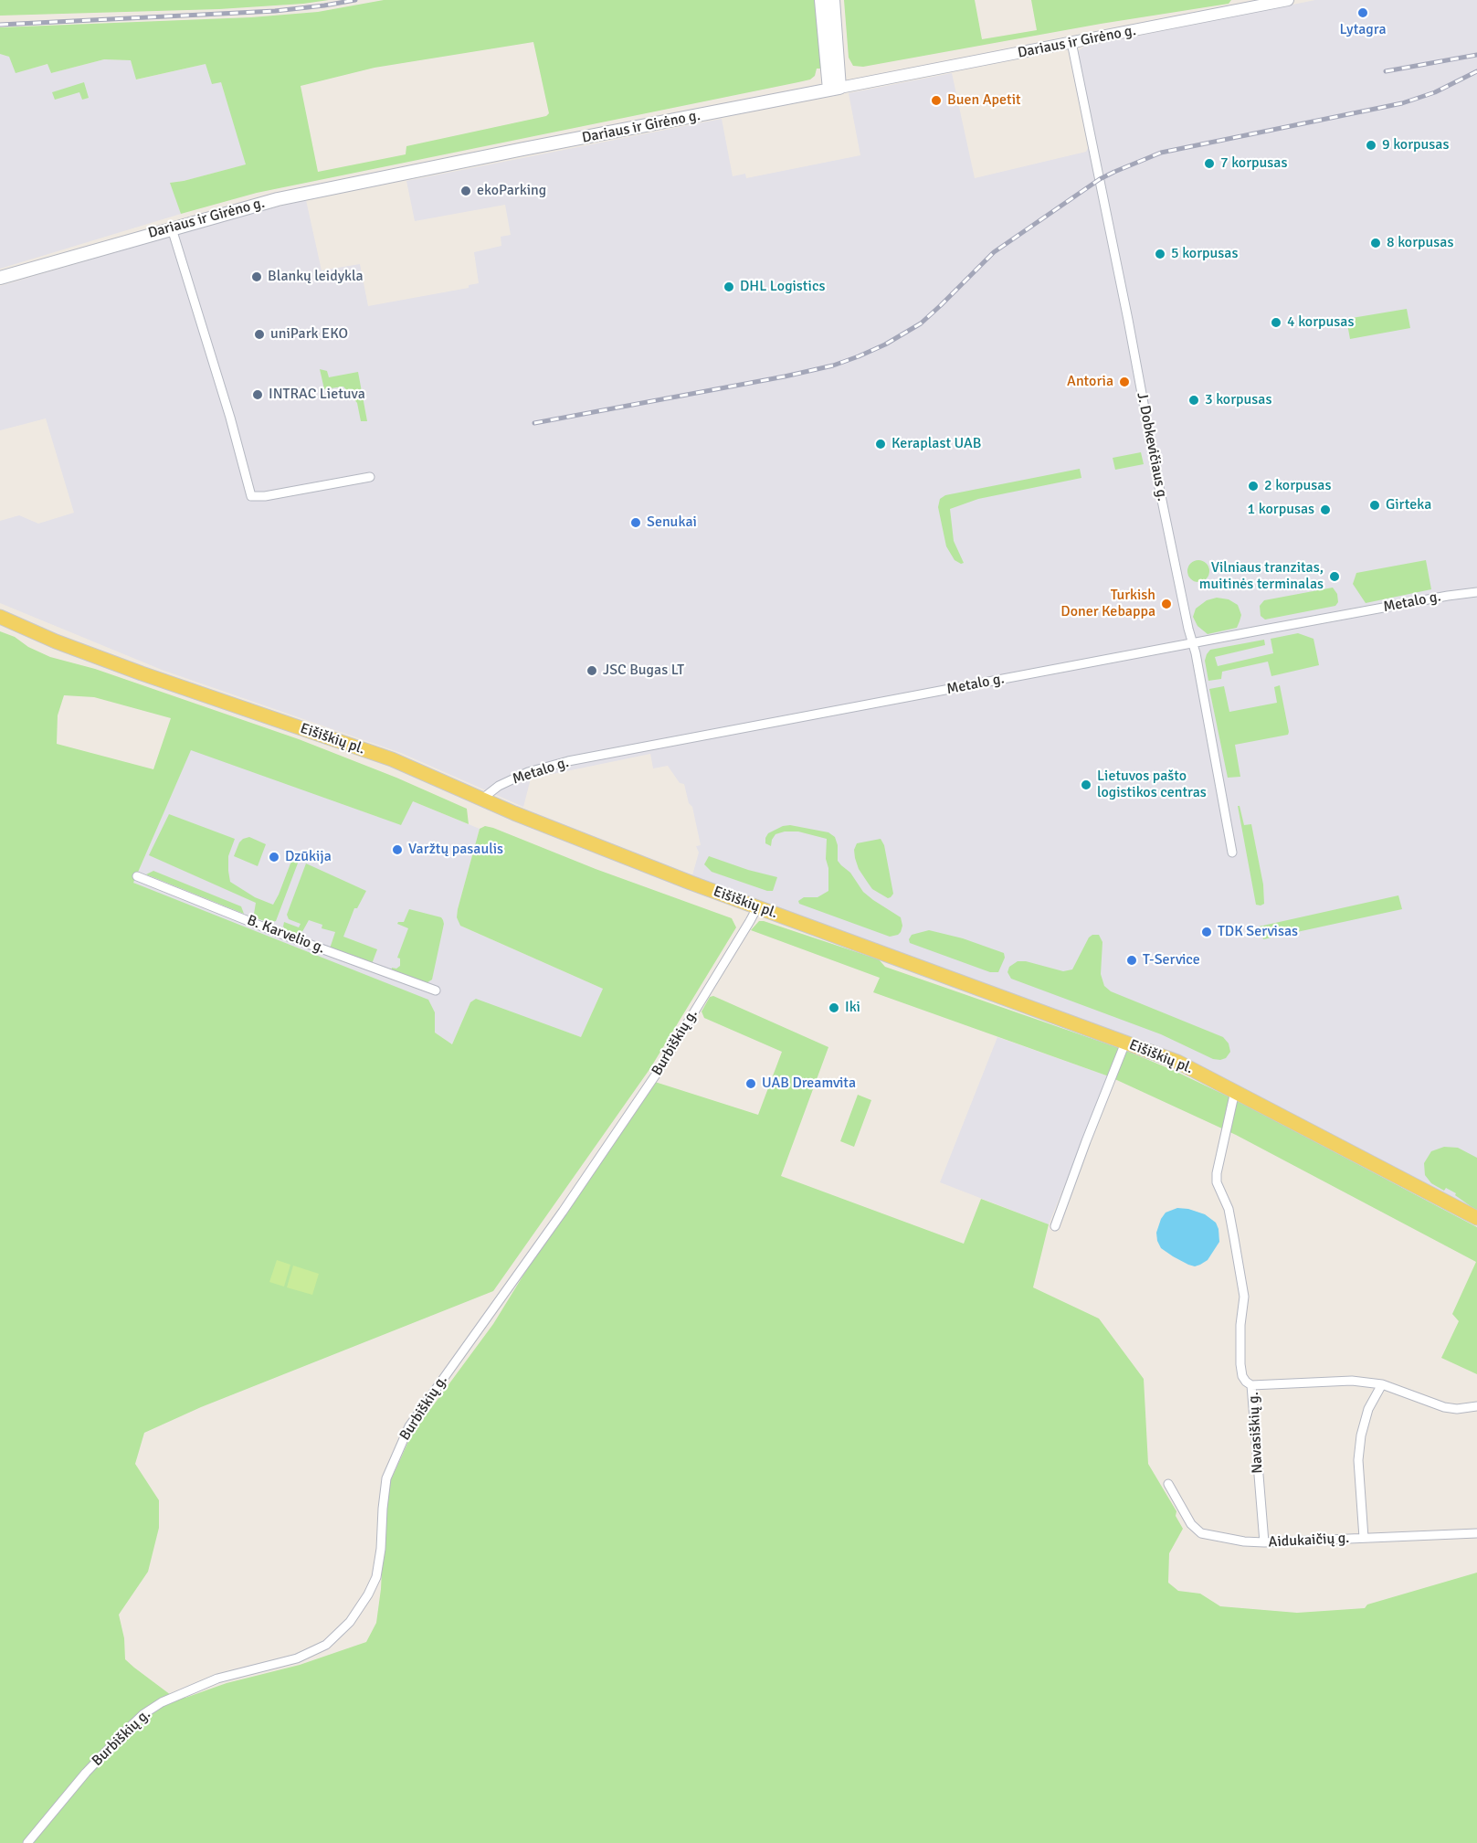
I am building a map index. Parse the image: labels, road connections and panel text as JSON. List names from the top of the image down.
{
  "streets": {
    "main road": ["Dariaus ir Girėno g.", "Eišiškių pl."],
    "street": [
      "J. Dobkevičiaus g.",
      "Metalo g.",
      "B. Karvelio g.",
      "Burbiškių g.",
      "Navasiškių g.",
      "Aidukaičių g."
    ]
  },
  "crossings": [
    ["Dariaus ir Girėno g.", "J. Dobkevičiaus g."],
    ["J. Dobkevičiaus g.", "Metalo g."],
    ["Metalo g.", "Eišiškių pl."],
    ["Eišiškių pl.", "Burbiškių g."],
    ["Navasiškių g.", "Aidukaičių g."]
  ],
  "places": [
    "Lytagra",
    "Buen Apetit",
    "9 korpusas",
    "7 korpusas",
    "ekoParking",
    "8 korpusas",
    "5 korpusas",
    "Blankų leidykla",
    "DHL Logistics",
    "4 korpusas",
    "uniPark EKO",
    "Antoria",
    "INTRAC Lietuva",
    "3 korpusas",
    "Keraplast UAB",
    "2 korpusas",
    "Girteka",
    "1 korpusas",
    "Senukai",
    "Vilniaus tranzitas, muitinės terminalas",
    "Turkish Doner Kebappa",
    "JSC Bugas LT",
    "Lietuvos pašto logistikos centras",
    "Varžtų pasaulis",
    "Dzūkija",
    "TDK Servisas",
    "T-Service",
    "Iki",
    "UAB Dreamvita"
  ]
}
